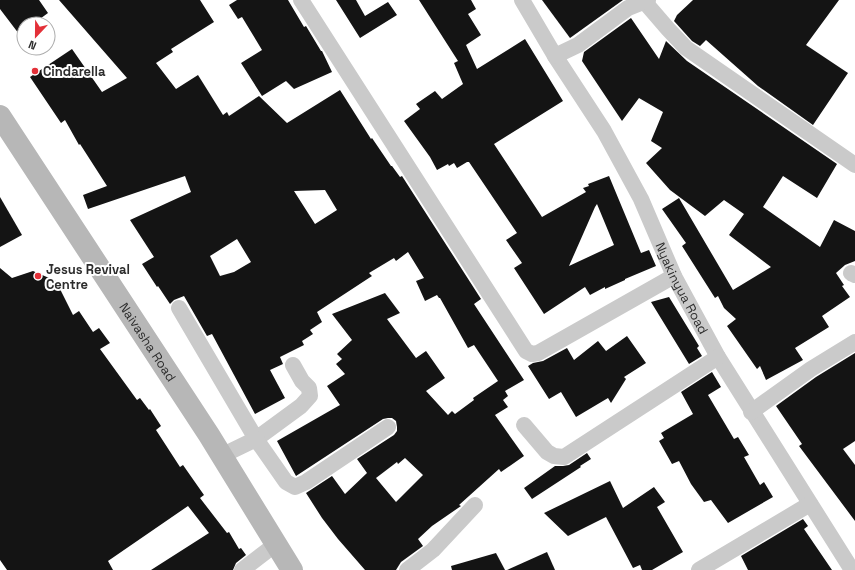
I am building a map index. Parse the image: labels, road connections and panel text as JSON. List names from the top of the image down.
{
  "streets": {
    "main road": ["Naivasha Road"],
    "street": ["Nyakinyua Road"]
  },
  "places": ["Cindarella", "Jesus Revival Centre"],
  "north": "bottom"
}
